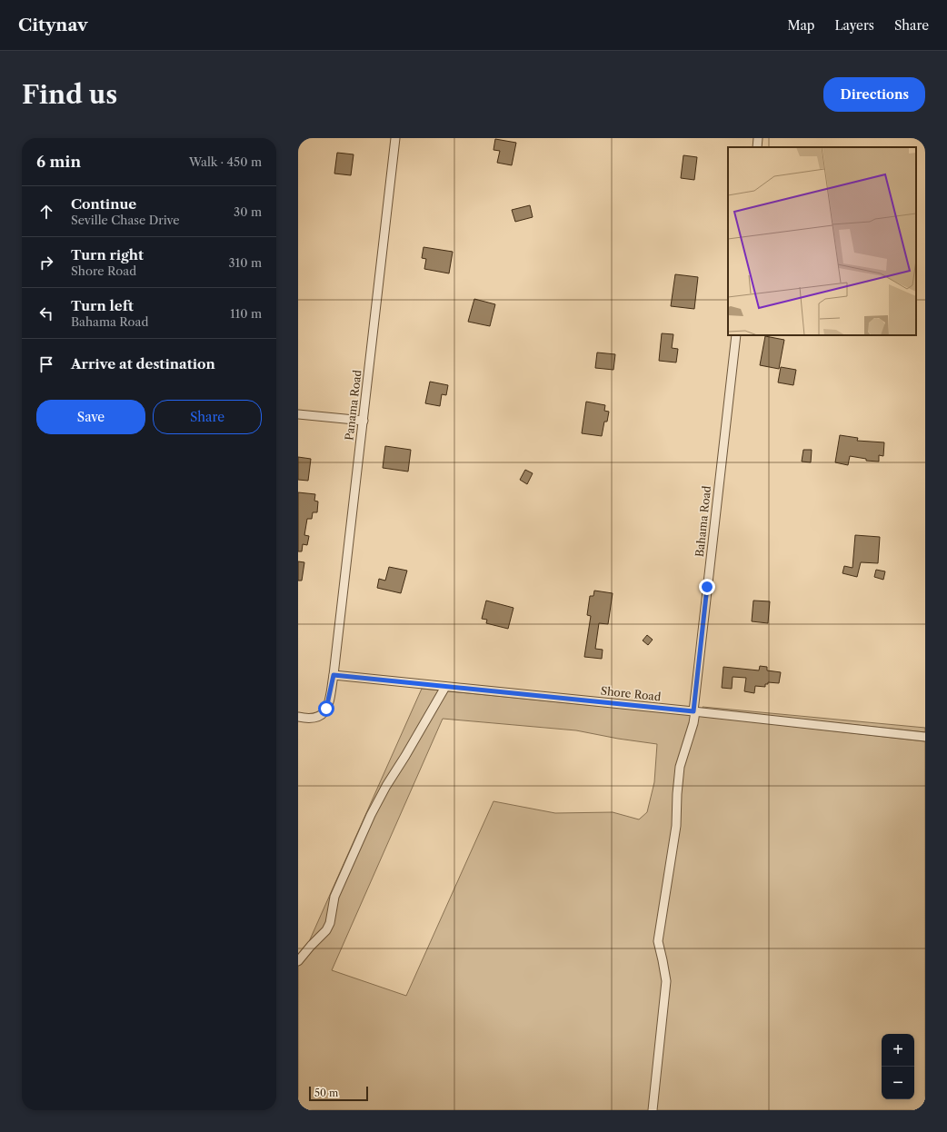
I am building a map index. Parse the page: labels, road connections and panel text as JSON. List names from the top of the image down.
{
  "streets": {
    "street": ["Panama Road", "Bahama Road", "Shore Road"]
  },
  "crossings": [
    ["Panama Road", "Shore Road"],
    ["Bahama Road", "Shore Road"]
  ],
  "scale_bar": "50 m",
  "page": {
    "header": "Citynav",
    "nav": ["Map", "Layers", "Share"],
    "buttons": [
      "Directions",
      ["Save", "Share"]
    ],
    "title": "Find us",
    "heading": ["6 min", "Walk · 450 m"],
    "list": [
      ["Continue", "Seville Chase Drive", "30 m"],
      ["Turn right", "Shore Road", "310 m"],
      ["Turn left", "Bahama Road", "110 m"],
      "Arrive at destination"
    ],
    "map_buttons": ["+", "−"],
    "scale": "50 m"
  }
}
